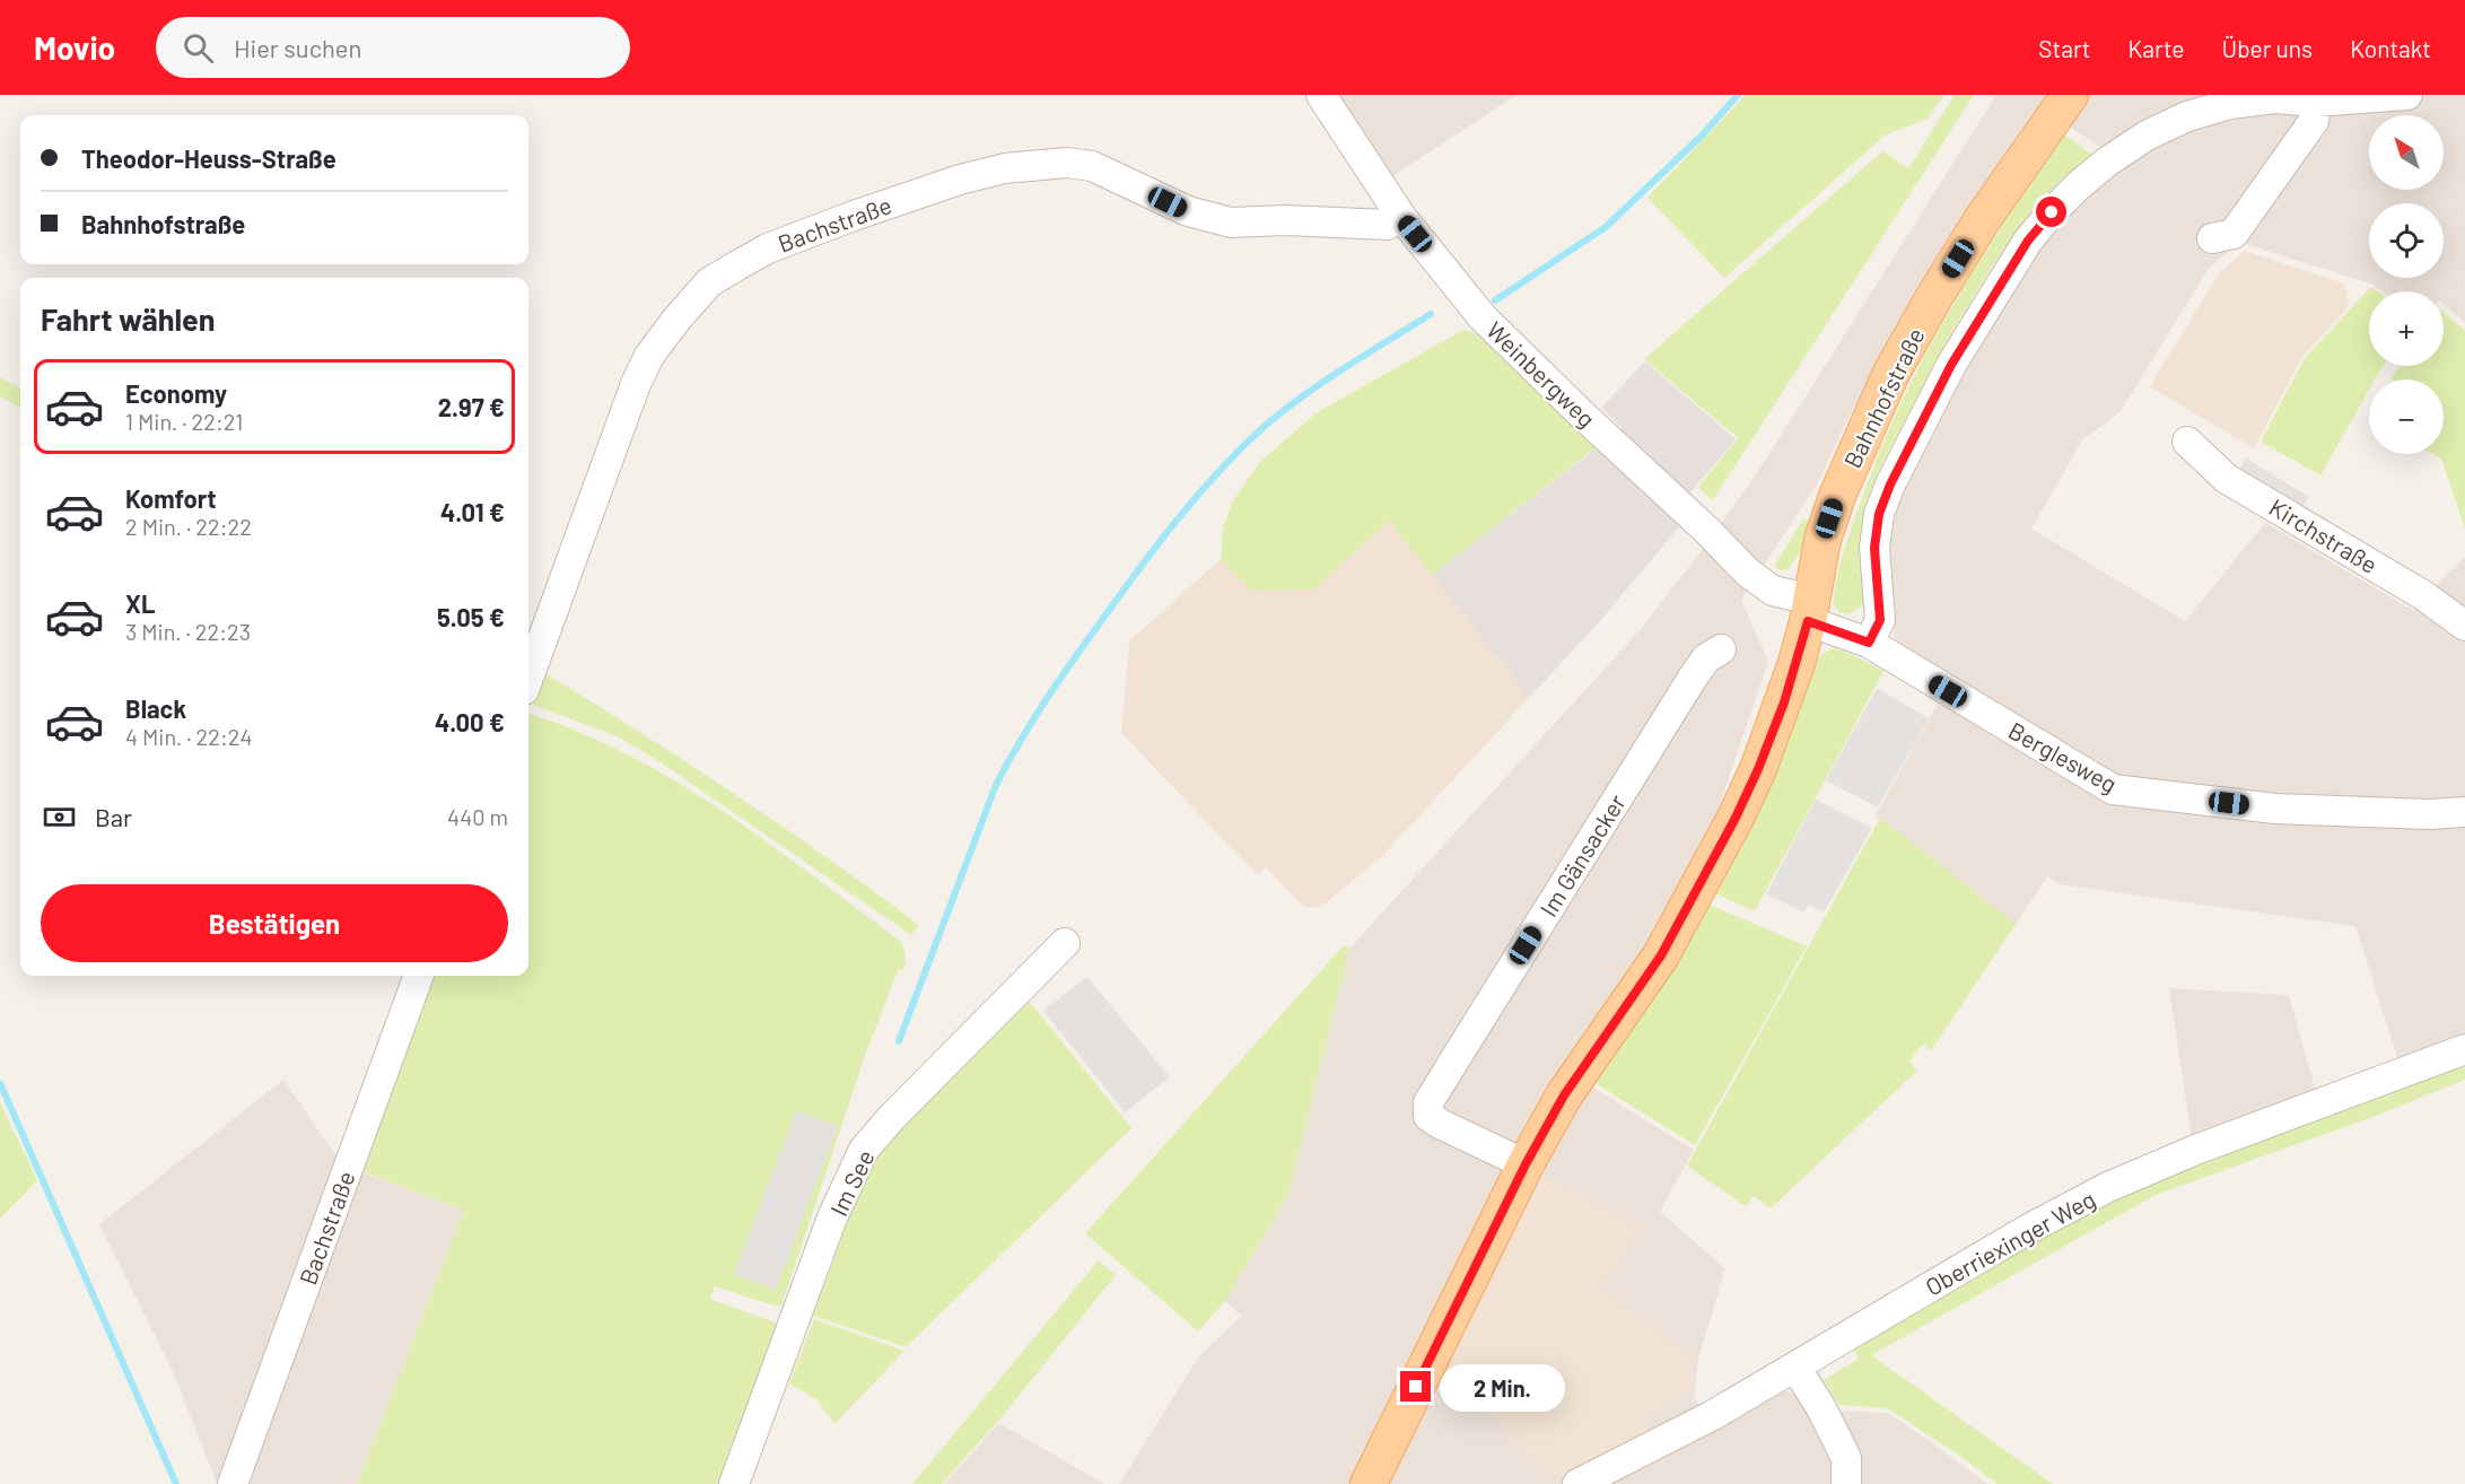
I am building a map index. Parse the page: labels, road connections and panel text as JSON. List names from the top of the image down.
{
  "streets": {
    "main road": ["Bahnhofstraße"],
    "street": [
      "Bachstraße",
      "Weinbergweg",
      "Kirchstraße",
      "Berglesweg",
      "Im Gänsacker",
      "Im See",
      "Oberriexinger Weg"
    ]
  },
  "crossings": [
    ["Bachstraße", "Weinbergweg"],
    ["Weinbergweg", "Bahnhofstraße"],
    ["Weinbergweg", "Berglesweg"],
    ["Bahnhofstraße", "Berglesweg"],
    ["Bahnhofstraße", "Im Gänsacker"]
  ],
  "north": "top left",
  "page": {
    "header": "Movio",
    "search": "Hier suchen",
    "nav": [
      "Start",
      "Karte",
      "Über uns",
      "Kontakt"
    ],
    "map_buttons": ["+", "−"],
    "banner": ["Theodor-Heuss-Straße", "Bahnhofstraße"],
    "heading": "Fahrt wählen",
    "list": [
      {
        "name": "Economy",
        "note": "1 Min. · 22:21",
        "value": "2.97 €"
      },
      {
        "name": "Komfort",
        "note": "2 Min. · 22:22",
        "value": "4.01 €"
      },
      {
        "name": "XL",
        "note": "3 Min. · 22:23",
        "value": "5.05 €"
      },
      {
        "name": "Black",
        "note": "4 Min. · 22:24",
        "value": "4.00 €"
      }
    ],
    "pay": ["Bar", "440 m"],
    "buttons": "Bestätigen",
    "bubble": "2 Min."
  }
}
